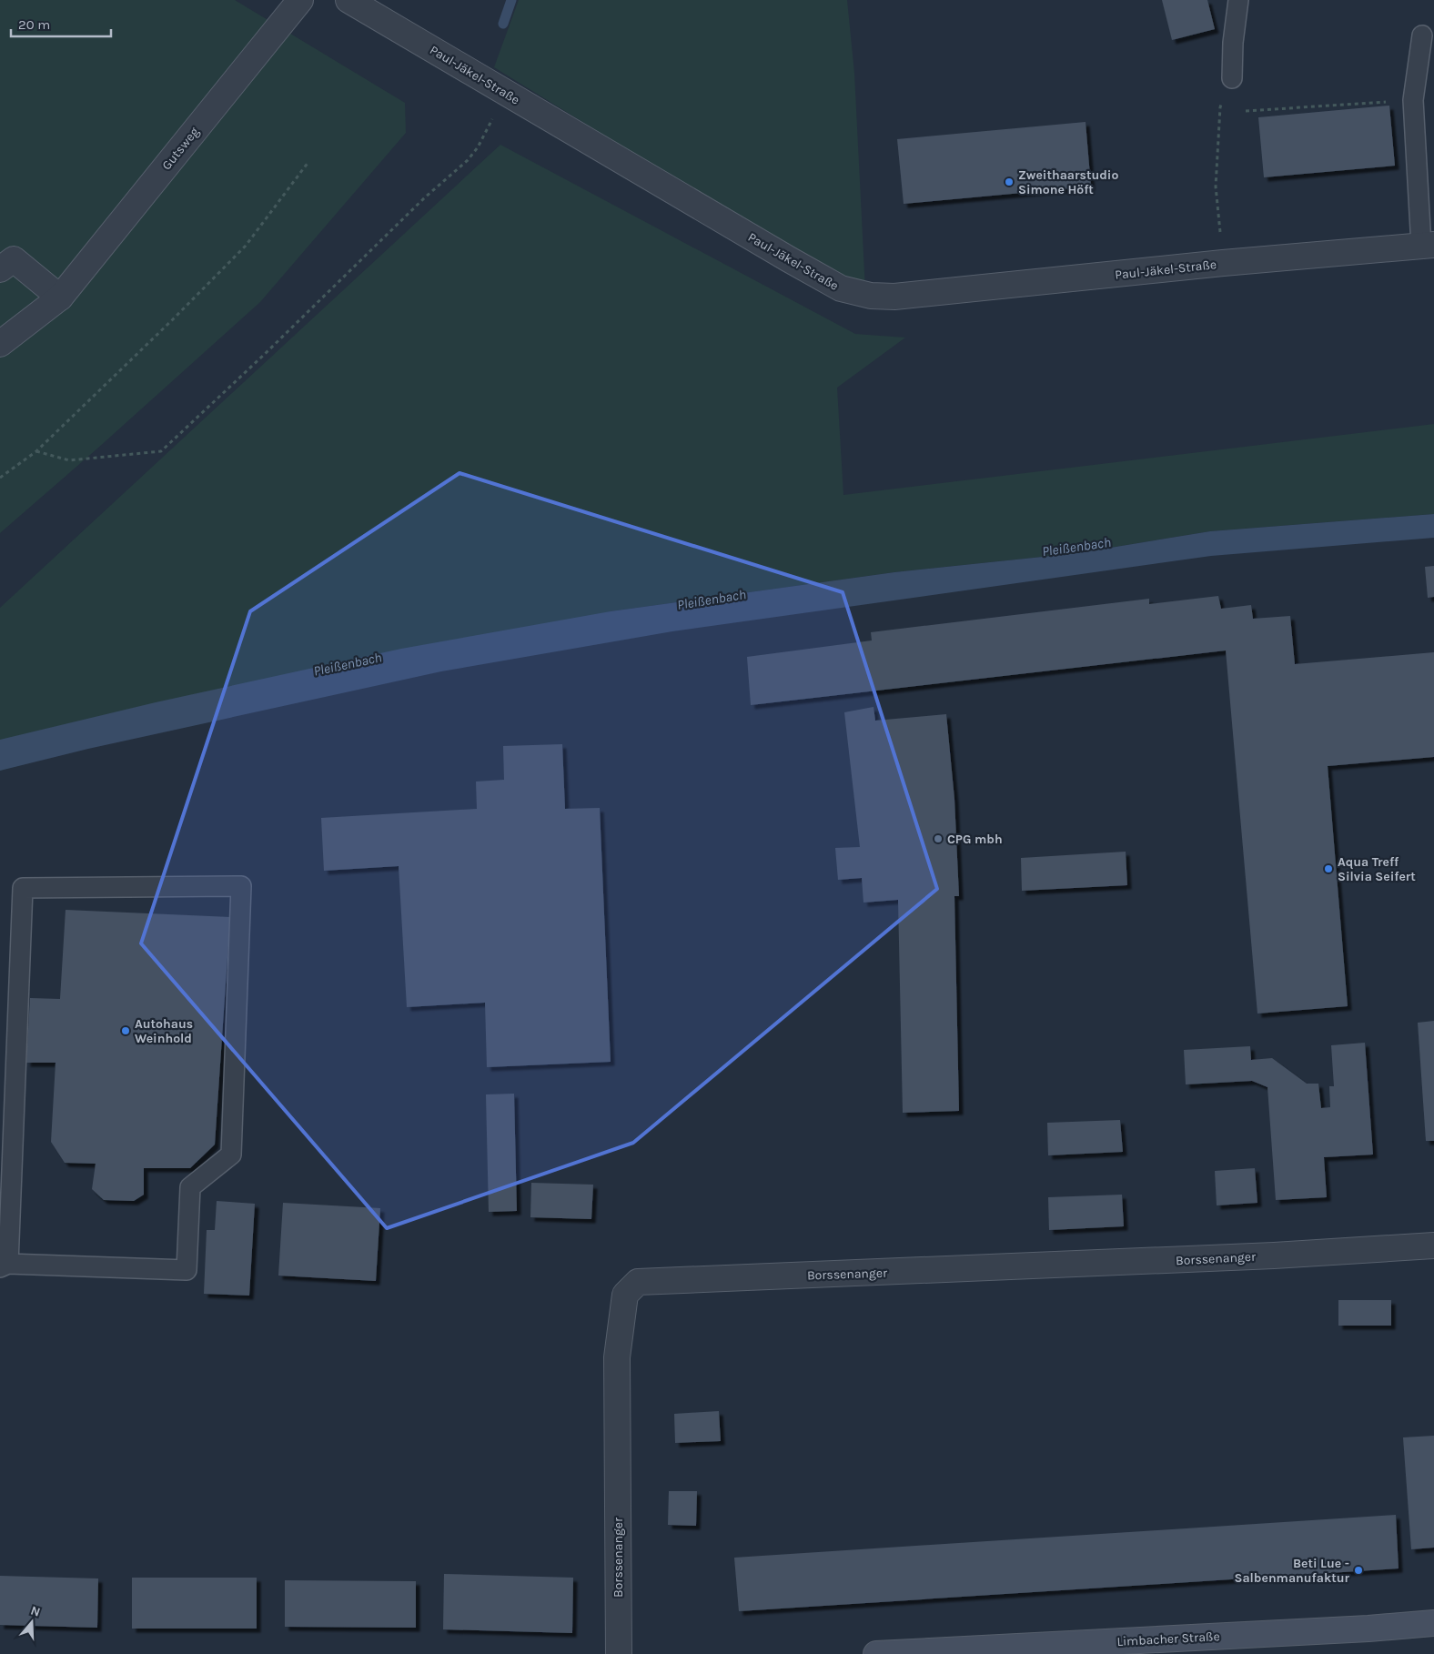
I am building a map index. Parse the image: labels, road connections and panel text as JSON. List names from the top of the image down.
{
  "streets": {
    "main road": ["Limbacher Straße"],
    "street": ["Paul-Jäkel-Straße", "Gutsweg", "Borssenanger"]
  },
  "water": ["Pleißenbach"],
  "places": [
    "Zweithaarstudio Simone Höft",
    "CPG mbh",
    "Aqua Treff Silvia Seifert",
    "Autohaus Weinhold",
    "Beti Lue - Salbenmanufaktur"
  ],
  "scale_bar": "20 m",
  "north": "top"
}
